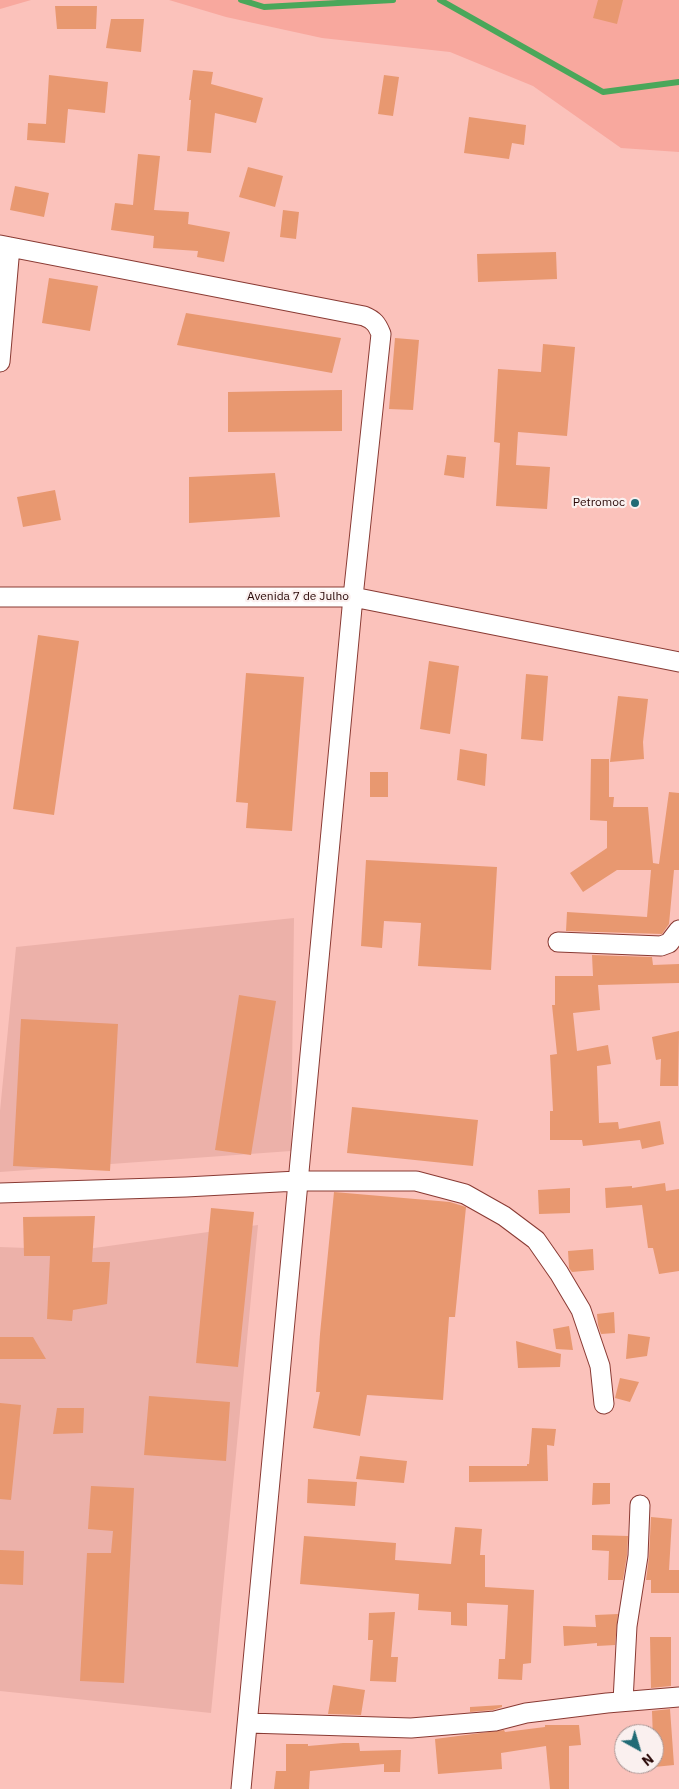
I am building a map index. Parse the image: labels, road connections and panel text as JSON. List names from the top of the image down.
{
  "streets": {
    "street": ["Avenida 7 de Julho"]
  },
  "places": ["Petromoc"],
  "north": "bottom right"
}
